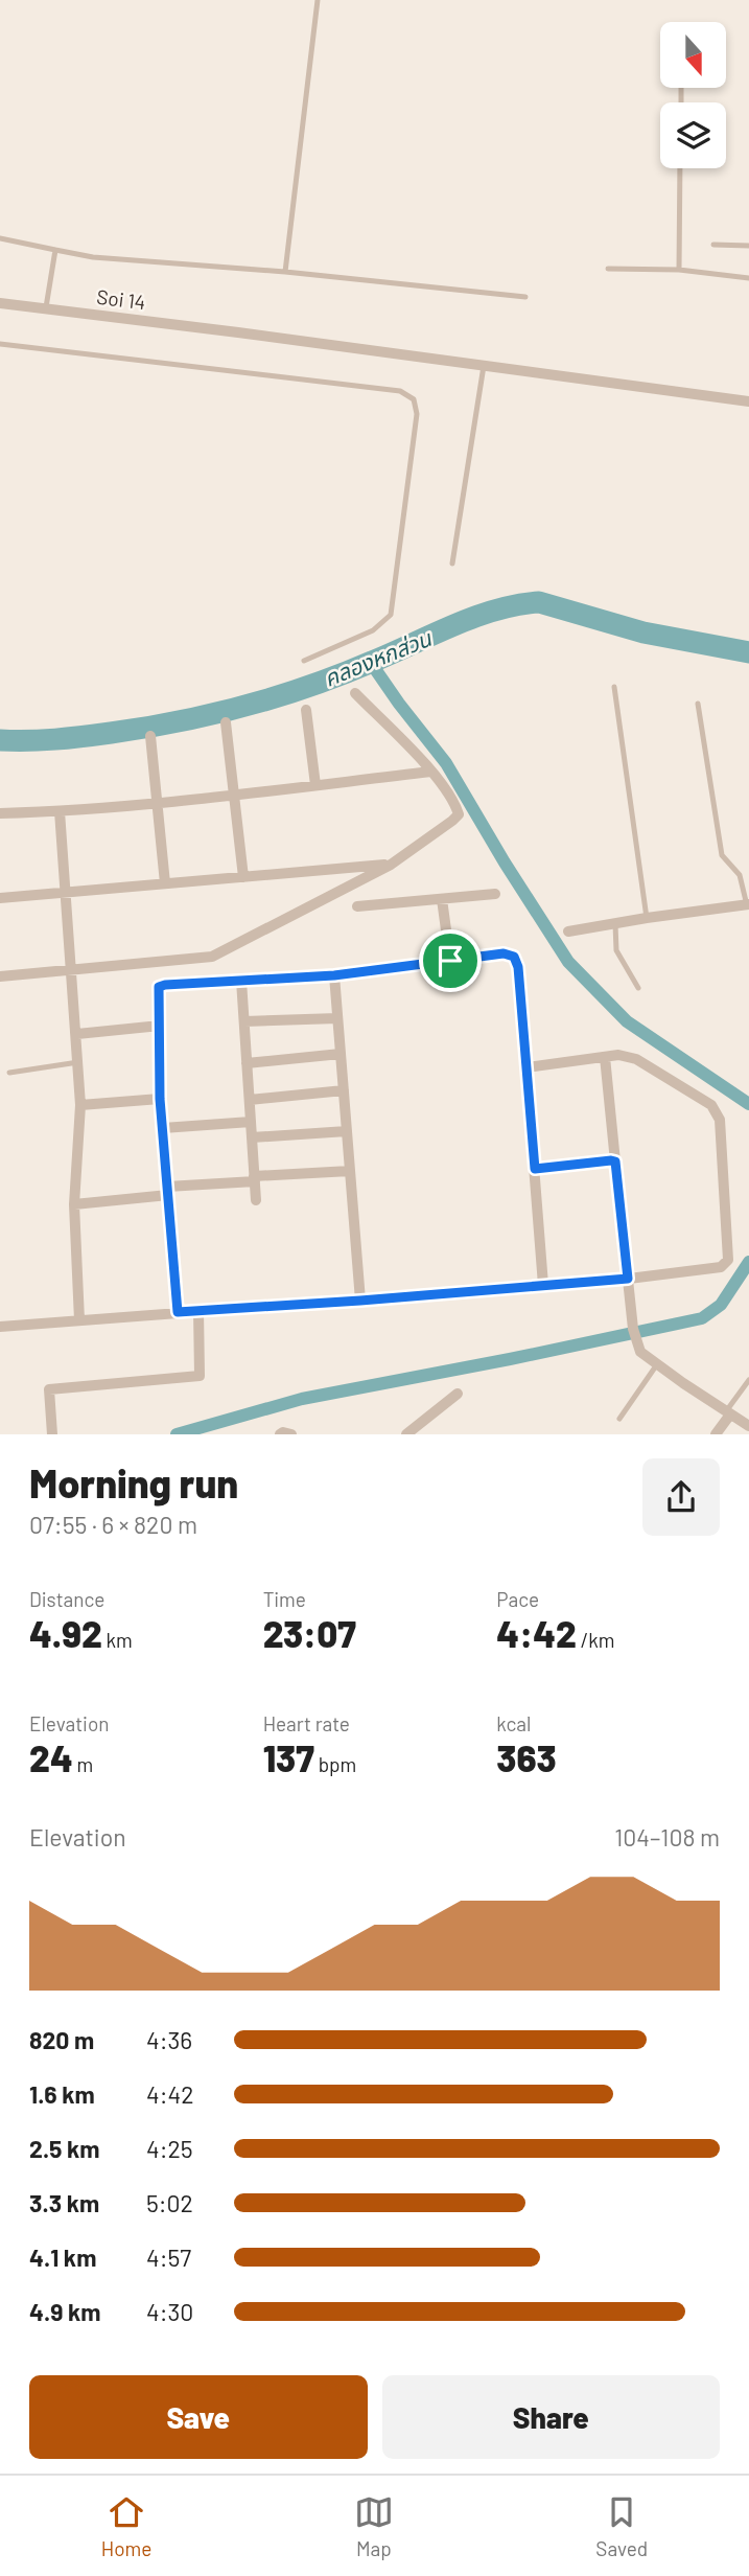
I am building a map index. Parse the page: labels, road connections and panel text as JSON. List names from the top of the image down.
{
  "streets": {
    "street": ["Soi 14"]
  },
  "water": ["คลองหกส่วน"],
  "north": "bottom",
  "page": {
    "heading": ["Morning run", "07:55 · 6 × 820 m"],
    "stats": [
      ["Distance", "4.92 km"],
      ["Time", "23:07"],
      ["Pace", "4:42 /km"],
      ["Elevation", "24 m"],
      ["Heart rate", "137 bpm"],
      ["kcal", "363"]
    ],
    "chart": ["Elevation", "104–108 m"],
    "list": [
      {
        "name": "820 m",
        "note": "4:36"
      },
      {
        "name": "1.6 km",
        "note": "4:42"
      },
      {
        "name": "2.5 km",
        "note": "4:25"
      },
      {
        "name": "3.3 km",
        "note": "5:02"
      },
      {
        "name": "4.1 km",
        "note": "4:57"
      },
      {
        "name": "4.9 km",
        "note": "4:30"
      }
    ],
    "buttons": ["Save", "Share"],
    "tabs": ["Home", "Map", "Saved"]
  }
}
